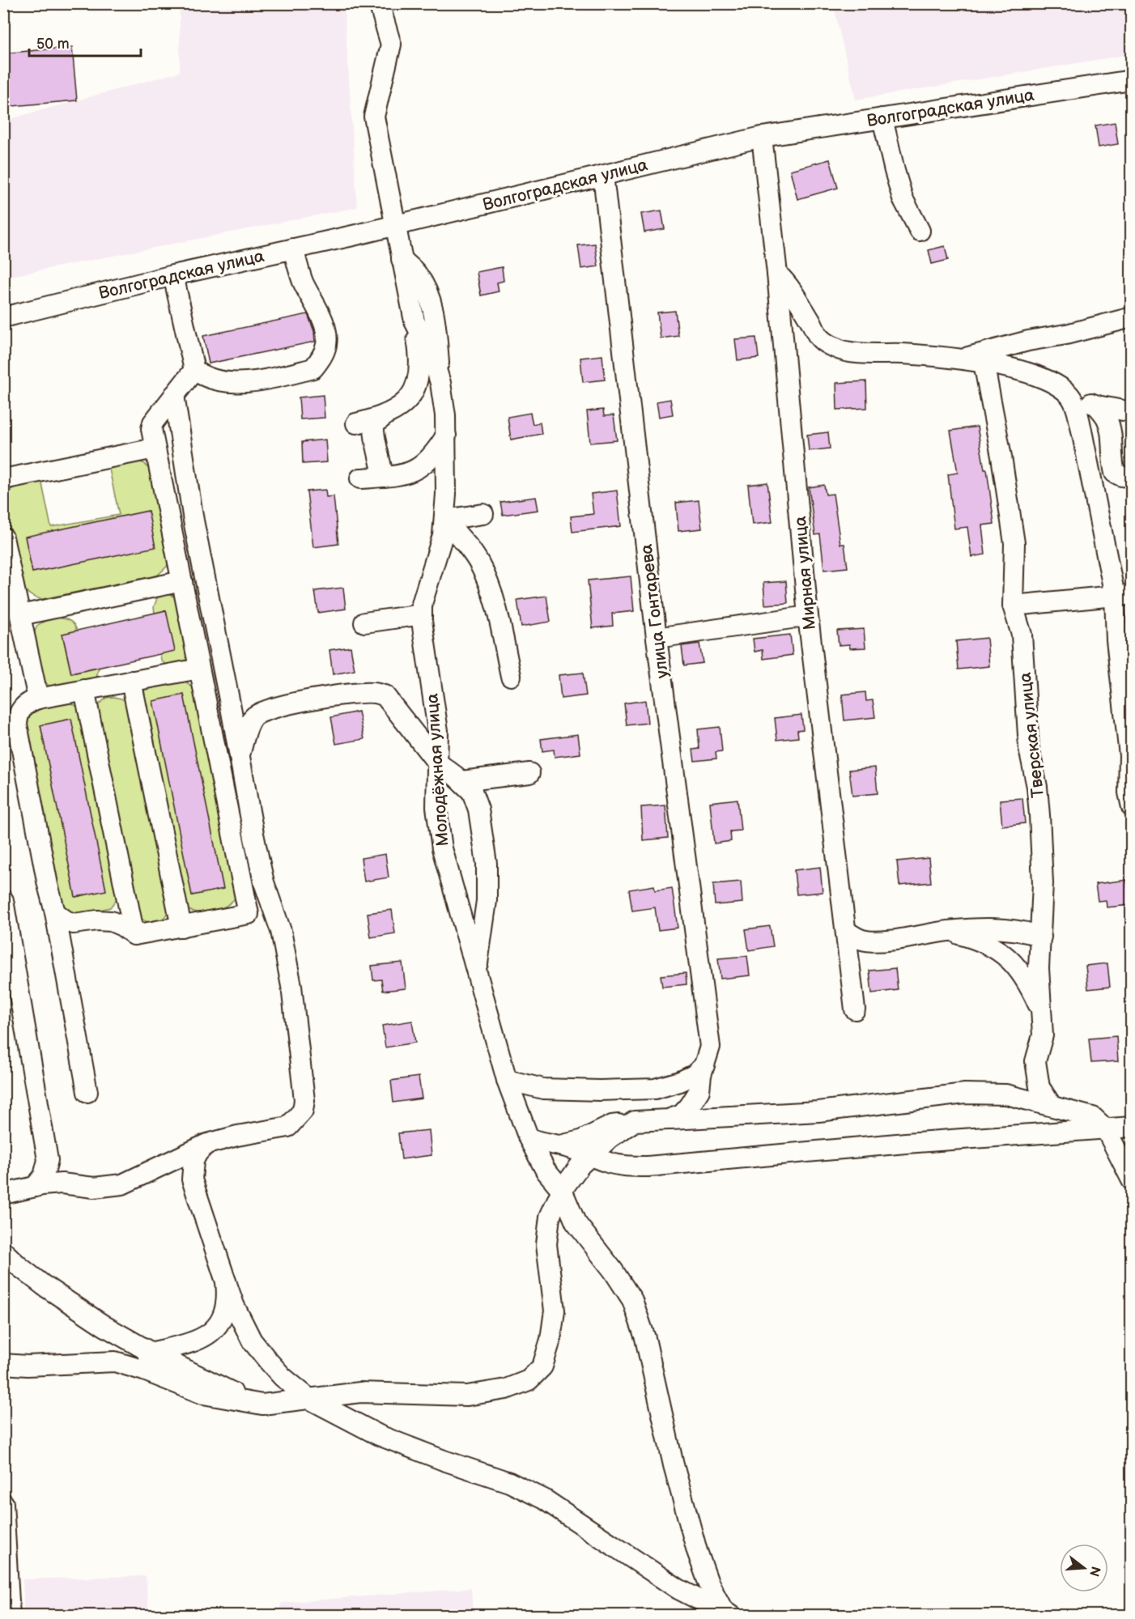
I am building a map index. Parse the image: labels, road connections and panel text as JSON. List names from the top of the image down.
{
  "streets": {
    "street": [
      "Волгоградская улица",
      "Мирная улица",
      "улица Гонтарева",
      "Тверская улица",
      "Молодёжная улица"
    ]
  },
  "crossings": [
    ["Волгоградская улица", "Мирная улица"],
    ["Волгоградская улица", "улица Гонтарева"],
    ["Волгоградская улица", "Молодёжная улица"]
  ],
  "scale_bar": "50 m",
  "north": "right"
}
